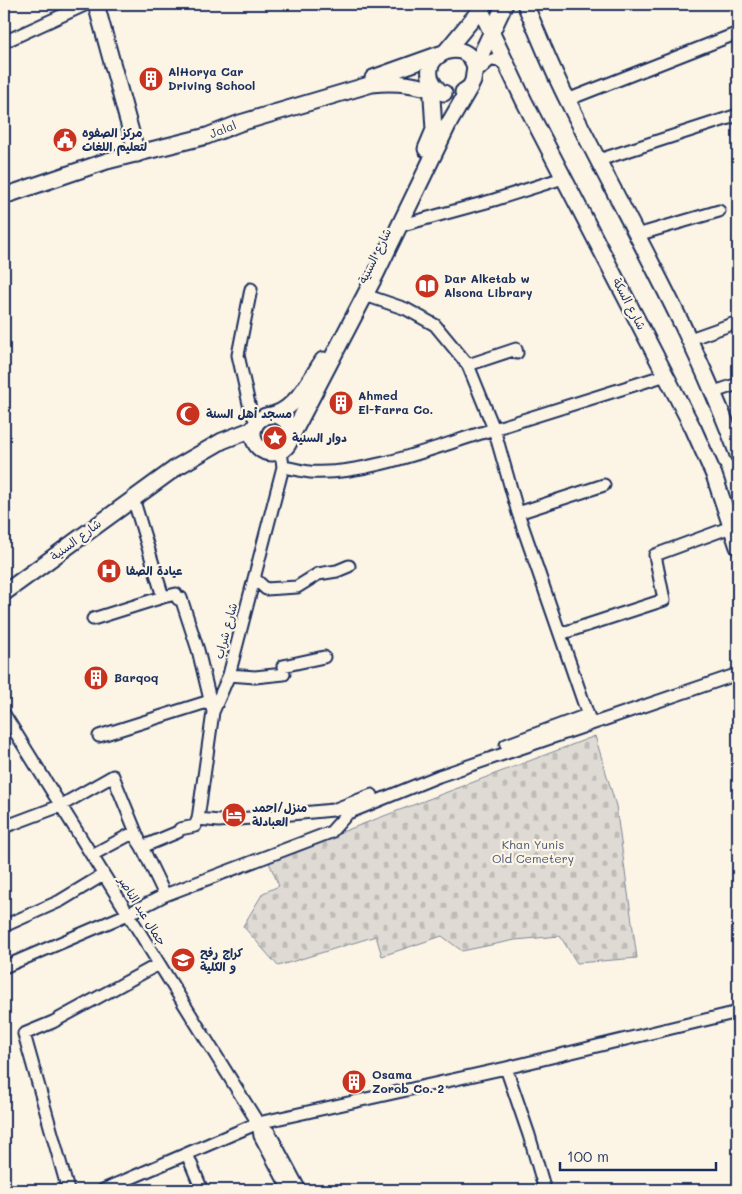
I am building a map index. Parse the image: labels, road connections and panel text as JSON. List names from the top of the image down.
{
  "streets": {
    "main road": ["Jalal", "شارع السنية", "شارع السكة"],
    "street": ["شارع شراب", "جمال عبد الناصر"]
  },
  "crossings": [
    ["Jalal", "شارع السنية"],
    ["شارع السنية", "شارع السكة"],
    ["شارع السنية", "شارع شراب"]
  ],
  "parks": ["Khan Yunis Old Cemetery"],
  "places": {
    "building": [
      "AlHorya Car Driving School",
      "Ahmed El-Farra Co.",
      "Barqoq",
      "Osama Zorob Co. 2"
    ],
    "public building": ["مركز الصفوه لتعليم اللغات"],
    "library": ["Dar Alketab w Alsona Library"],
    "mosque": ["مسجد أهل السنة"],
    "place": ["دوار السنية"],
    "hospital": ["عيادة الصفا"],
    "hotel": ["منزل/احمد العبادلة"],
    "school or university": ["كراج رفح و الكلية"]
  },
  "scale_bar": "100 m"
}
